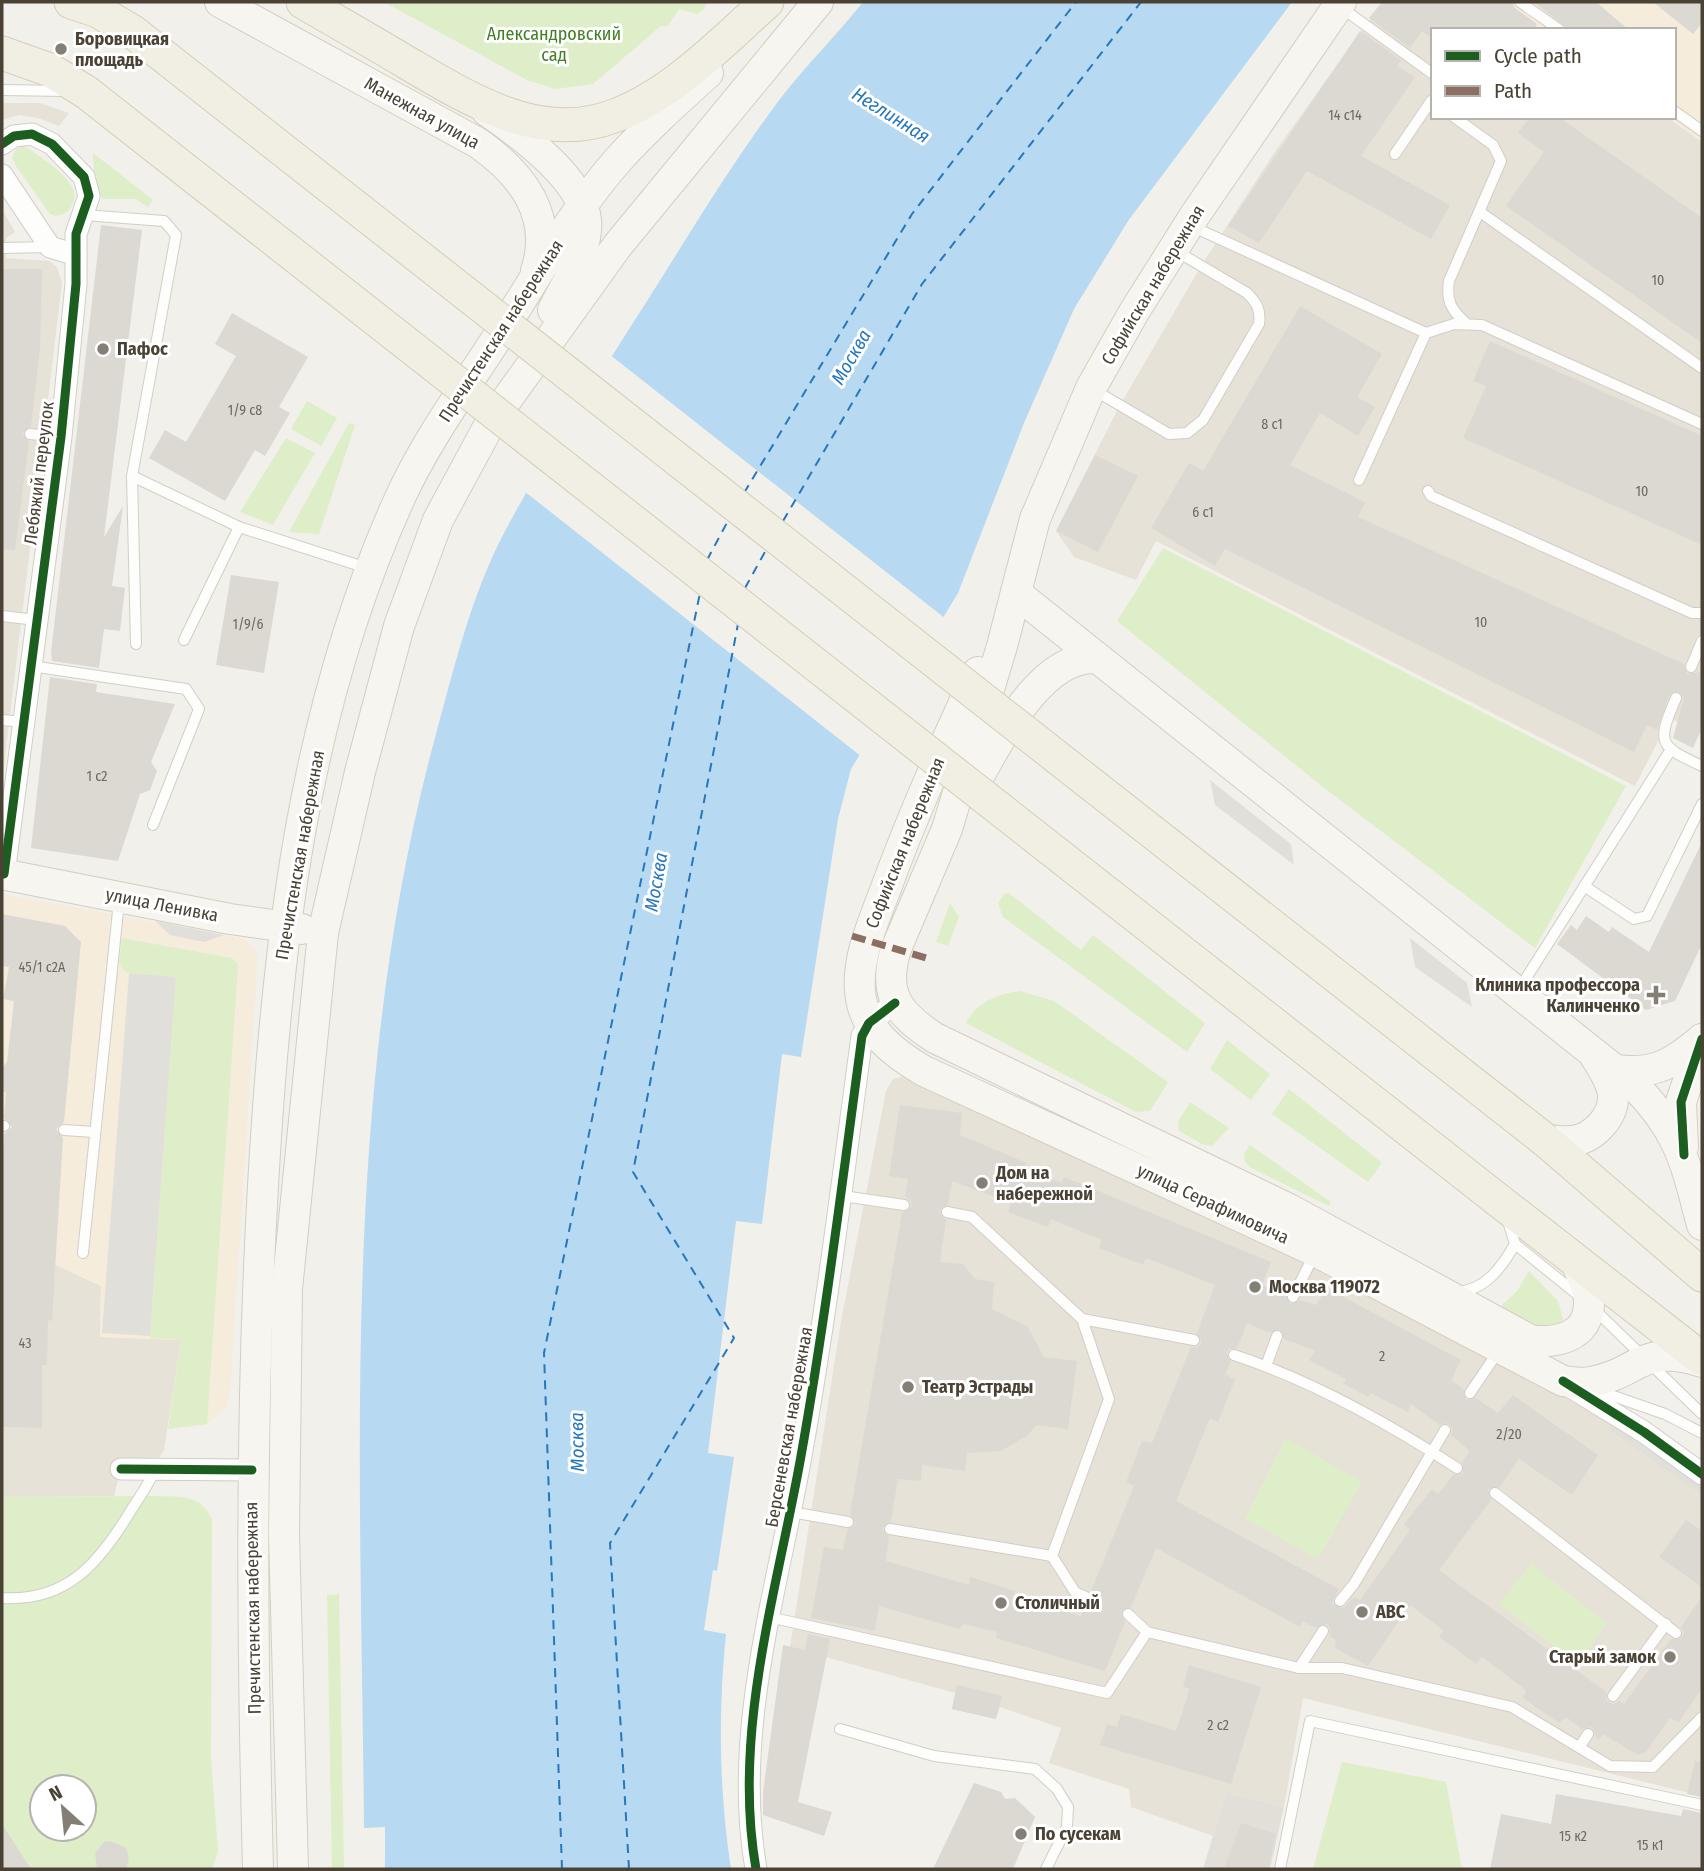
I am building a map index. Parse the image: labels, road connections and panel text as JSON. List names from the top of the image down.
{
  "streets": {
    "main road": [
      "Манежная улица",
      "Софийская набережная",
      "Пречистенская набережная",
      "улица Ленивка",
      "улица Серафимовича"
    ],
    "street": ["Лебяжий переулок", "Берсеневская набережная"]
  },
  "crossings": [
    ["Манежная улица", "Пречистенская набережная"],
    ["Софийская набережная", "улица Серафимовича"],
    ["Софийская набережная", "Берсеневская набережная"],
    ["Пречистенская набережная", "улица Ленивка"],
    ["Лебяжий переулок", "улица Ленивка"],
    ["улица Серафимовича", "Берсеневская набережная"]
  ],
  "water": ["Неглинная", "Москва"],
  "parks": ["Александровский сад"],
  "places": {
    "other": [
      "Боровицкая площадь",
      "Пафос",
      "Дом на набережной",
      "Москва 119072",
      "Театр Эстрады",
      "Столичный",
      "ABC",
      "Старый замок",
      "По сусекам"
    ],
    "health": ["Клиника профессора Калинченко"]
  },
  "house_numbers": [
    "14 с14",
    "10",
    "1/9 с8",
    "8 с1",
    "10",
    "6 с1",
    "10",
    "1/9/6",
    "1 с2",
    "45/1 с2А",
    "43",
    "2",
    "2/20",
    "2 с2",
    "15 к2",
    "15 к1"
  ],
  "legend": ["Cycle path", "Path"],
  "north": "top left"
}
